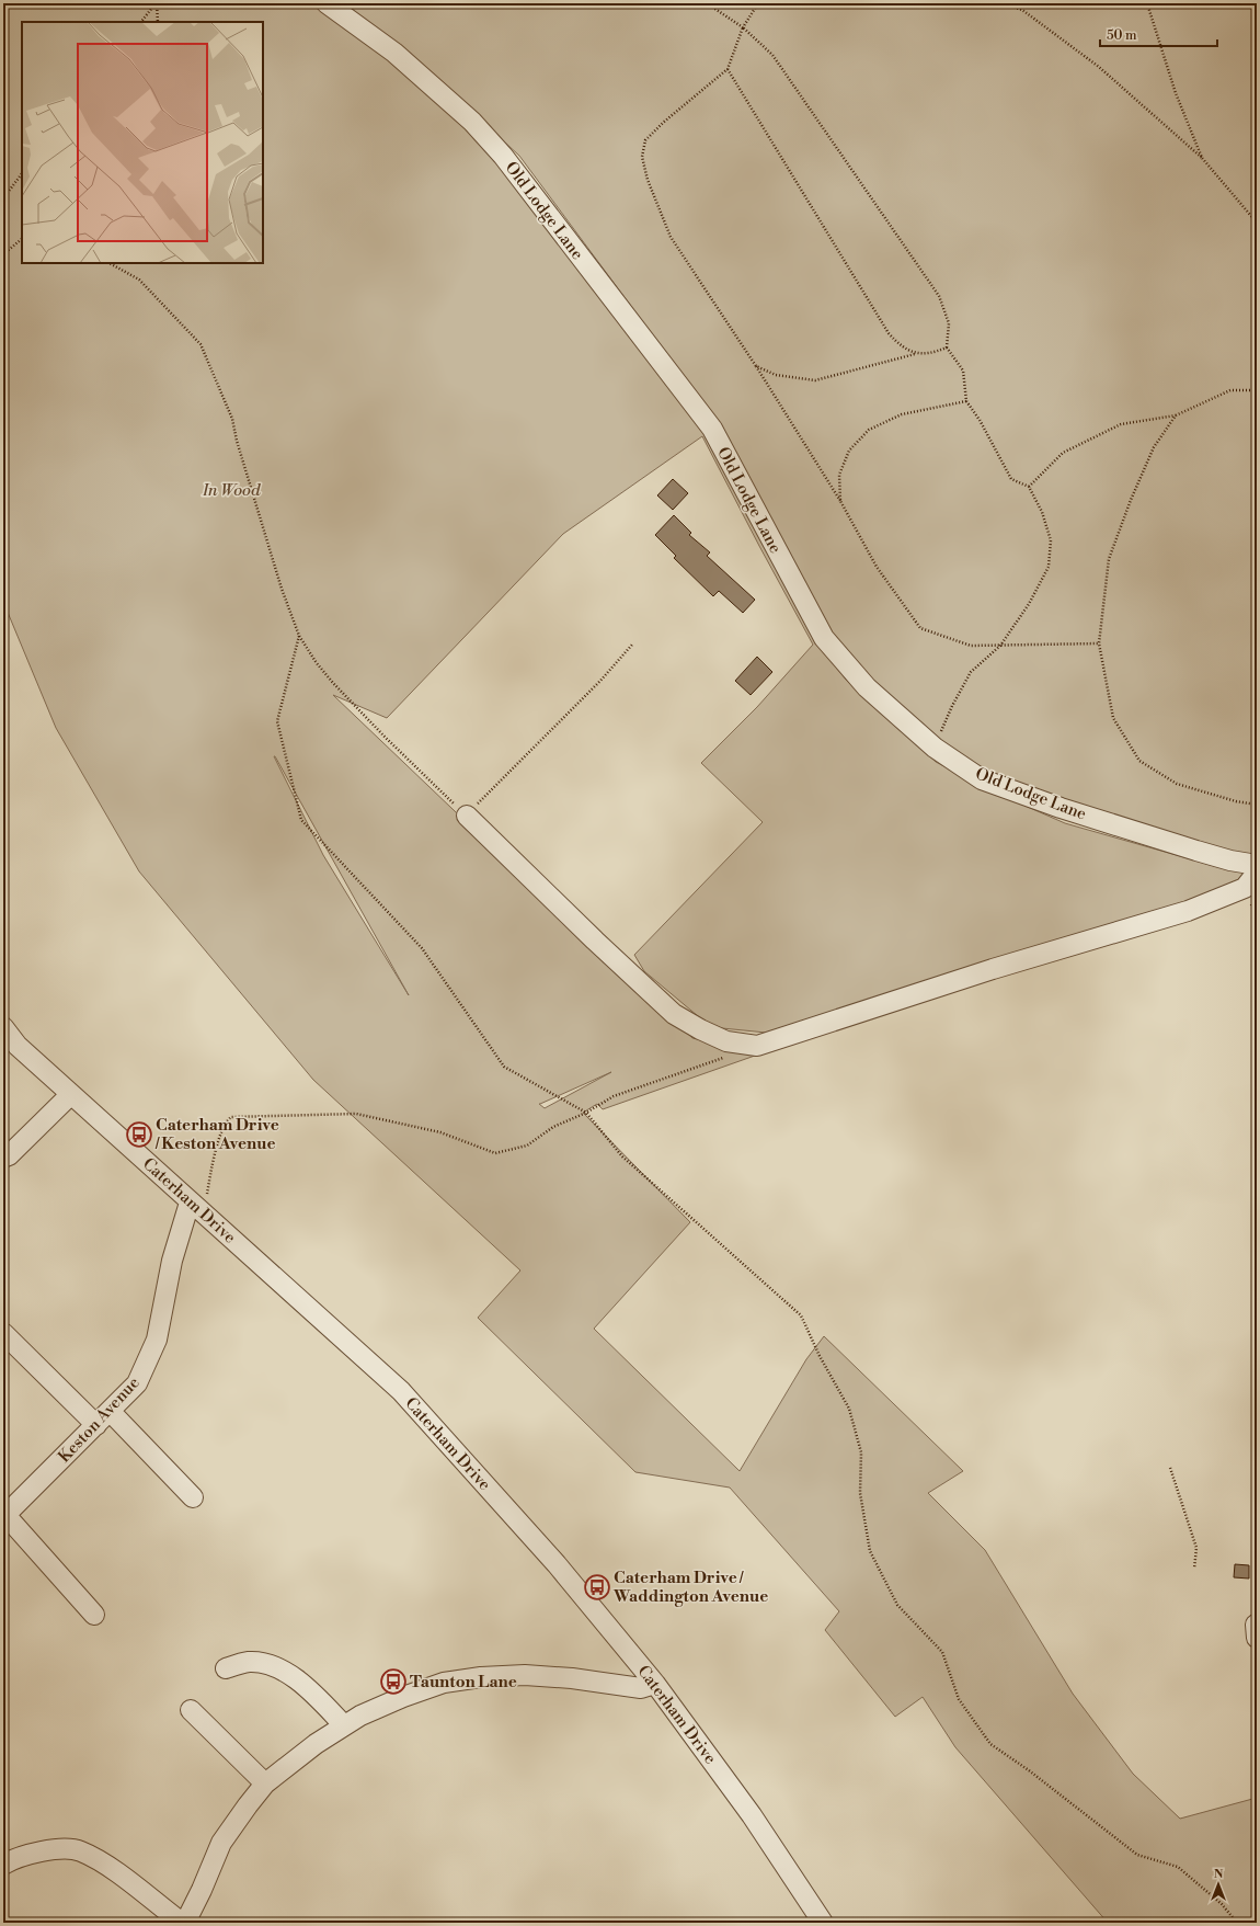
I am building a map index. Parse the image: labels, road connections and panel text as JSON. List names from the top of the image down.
{
  "streets": {
    "street": ["Old Lodge Lane", "Caterham Drive", "Keston Avenue"]
  },
  "crossings": [
    ["Caterham Drive", "Keston Avenue"]
  ],
  "parks": ["In Wood"],
  "places": {
    "bus stop": ["Caterham Drive / Keston Avenue", "Caterham Drive / Waddington Avenue", "Taunton Lane"]
  },
  "scale_bar": "50 m",
  "north": "top"
}
